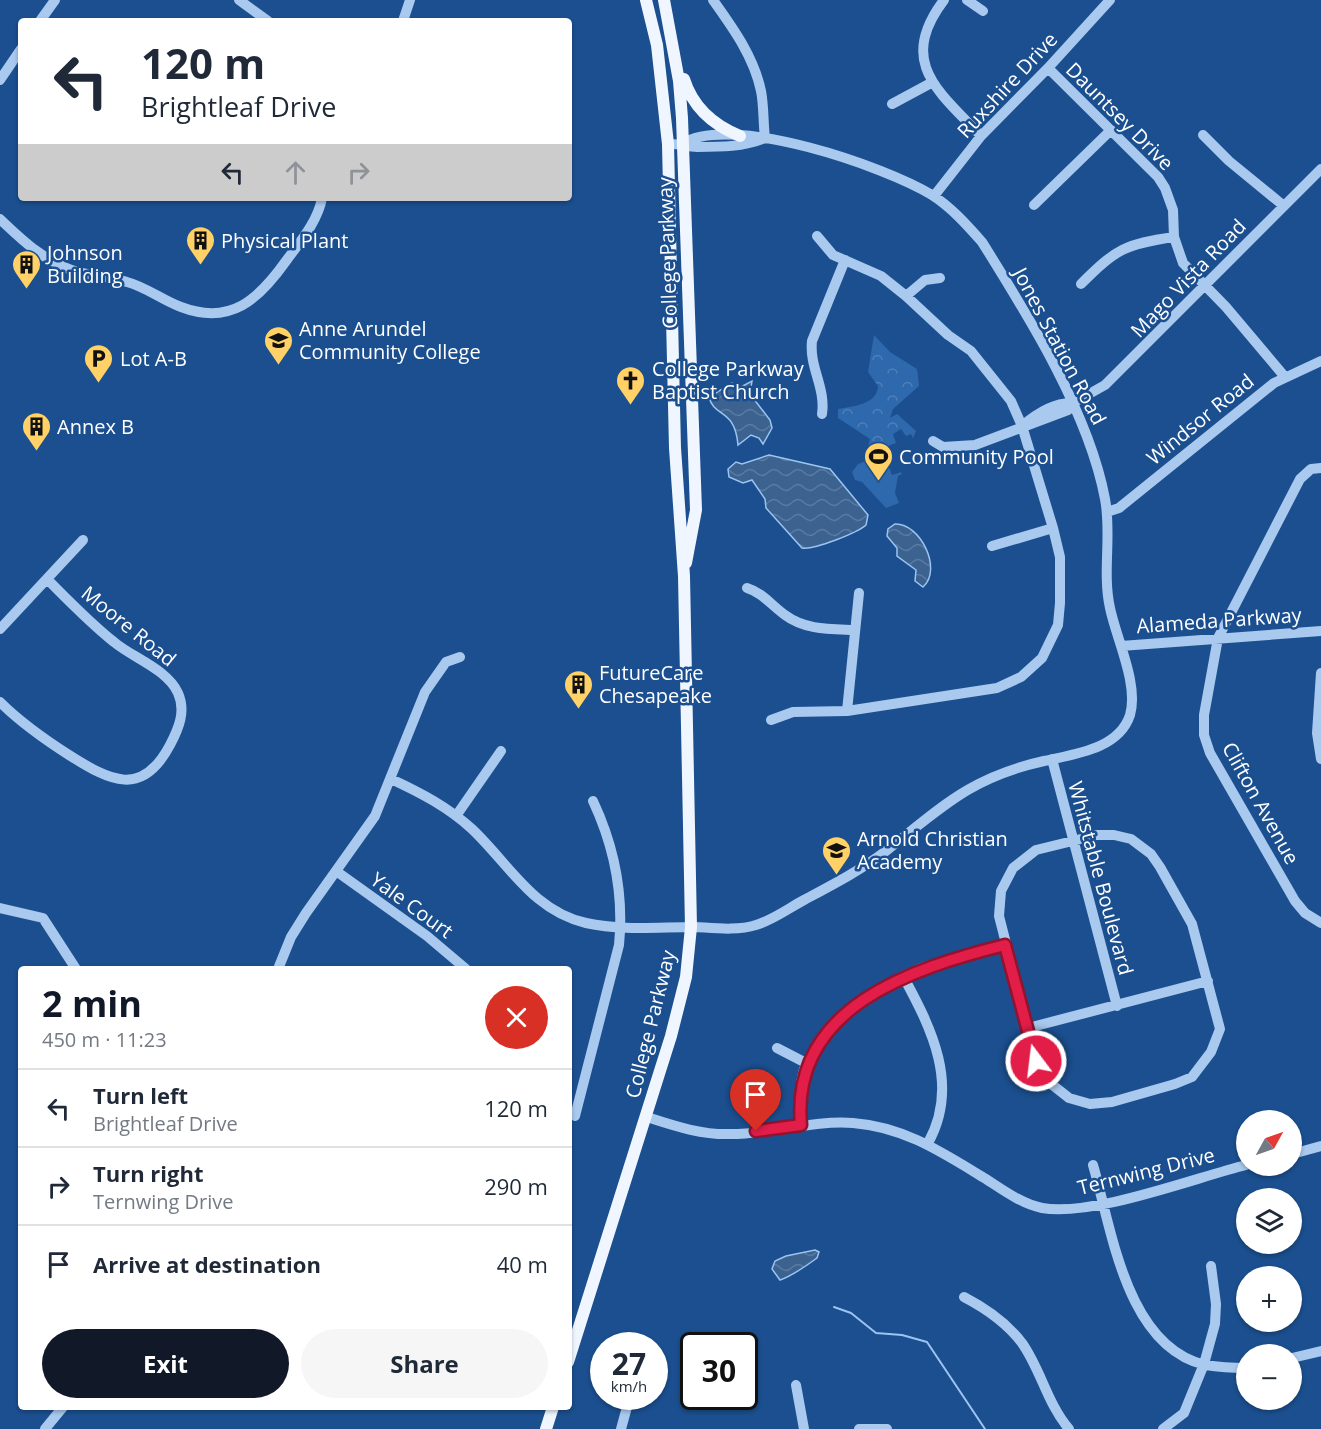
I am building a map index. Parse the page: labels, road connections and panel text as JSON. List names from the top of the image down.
{
  "streets": {
    "main road": ["College Parkway"],
    "street": [
      "Ruxshire Drive",
      "Dauntsey Drive",
      "Mago Vista Road",
      "Jones Station Road",
      "Windsor Road",
      "Alameda Parkway",
      "Moore Road",
      "Clifton Avenue",
      "Whitstable Boulevard",
      "Yale Court",
      "Ternwing Drive"
    ]
  },
  "crossings": [
    ["Ruxshire Drive", "Dauntsey Drive"],
    ["Ruxshire Drive", "Jones Station Road"],
    ["Dauntsey Drive", "Mago Vista Road"],
    ["Dauntsey Drive", "Windsor Road"],
    ["College Parkway", "Jones Station Road"],
    ["College Parkway", "Ternwing Drive"],
    ["Mago Vista Road", "Jones Station Road"],
    ["Jones Station Road", "Windsor Road"],
    ["Jones Station Road", "Alameda Parkway"],
    ["Jones Station Road", "Whitstable Boulevard"],
    ["Alameda Parkway", "Clifton Avenue"]
  ],
  "places": {
    "building": [
      "Physical Plant",
      "Johnson Building",
      "Annex B",
      "FutureCare Chesapeake"
    ],
    "school or university": ["Anne Arundel Community College", "Arnold Christian Academy"],
    "parking": ["Lot A-B"],
    "church": ["College Parkway Baptist Church"],
    "sports": ["Community Pool"]
  },
  "north": "top right",
  "page": {
    "turn": ["120 m", "Brightleaf Drive"],
    "heading": ["2 min", "450 m · 11:23"],
    "list": [
      {
        "name": "Turn left",
        "note": "Brightleaf Drive",
        "value": "120 m"
      },
      {
        "name": "Turn right",
        "note": "Ternwing Drive",
        "value": "290 m"
      },
      {
        "name": "Arrive at destination",
        "value": "40 m"
      }
    ],
    "map_buttons": ["+", "−"],
    "buttons": ["Exit", "Share"],
    "speed": "27 km/h",
    "limit": "30"
  }
}
